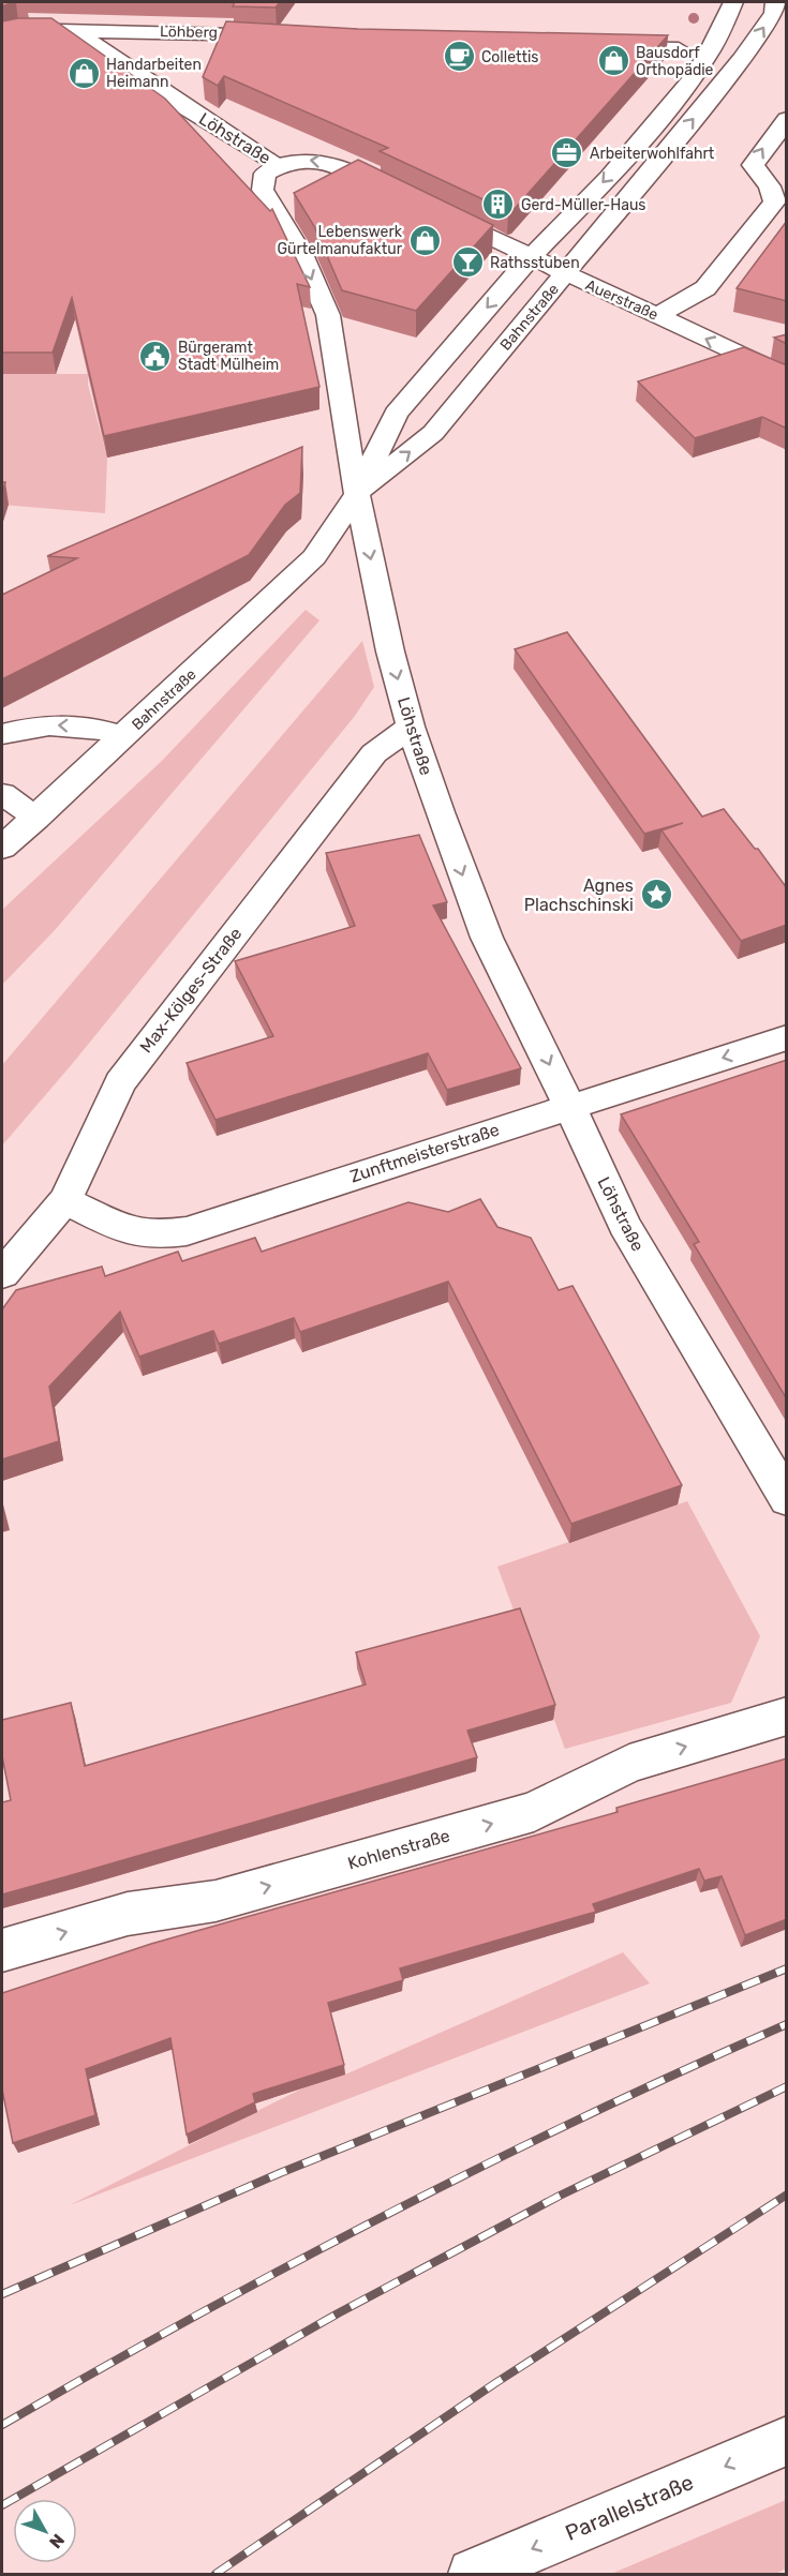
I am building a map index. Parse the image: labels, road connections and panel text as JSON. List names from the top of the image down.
{
  "streets": {
    "street": [
      "Löhberg",
      "Löhstraße",
      "Auerstraße",
      "Bahnstraße",
      "Max-Kölges-Straße",
      "Zunftmeisterstraße",
      "Kohlenstraße",
      "Parallelstraße"
    ]
  },
  "crossings": [
    ["Löhberg", "Löhstraße"],
    ["Löhstraße", "Bahnstraße"],
    ["Löhstraße", "Max-Kölges-Straße"],
    ["Löhstraße", "Zunftmeisterstraße"],
    ["Auerstraße", "Bahnstraße"],
    ["Max-Kölges-Straße", "Zunftmeisterstraße"]
  ],
  "one_way": [
    "Löhstraße",
    "Auerstraße",
    "Kohlenstraße",
    "Parallelstraße"
  ],
  "places": {
    "cafe": ["Collettis"],
    "shop": ["Bausdorf Orthopädie", "Handarbeiten Heimann", "Lebenswerk Gürtelmanufaktur"],
    "office": ["Arbeiterwohlfahrt"],
    "building": ["Gerd-Müller-Haus"],
    "bar": ["Rathsstuben"],
    "public building": ["Bürgeramt Stadt Mülheim"],
    "place": ["Agnes Plachschinski"]
  },
  "north": "bottom right"
}
